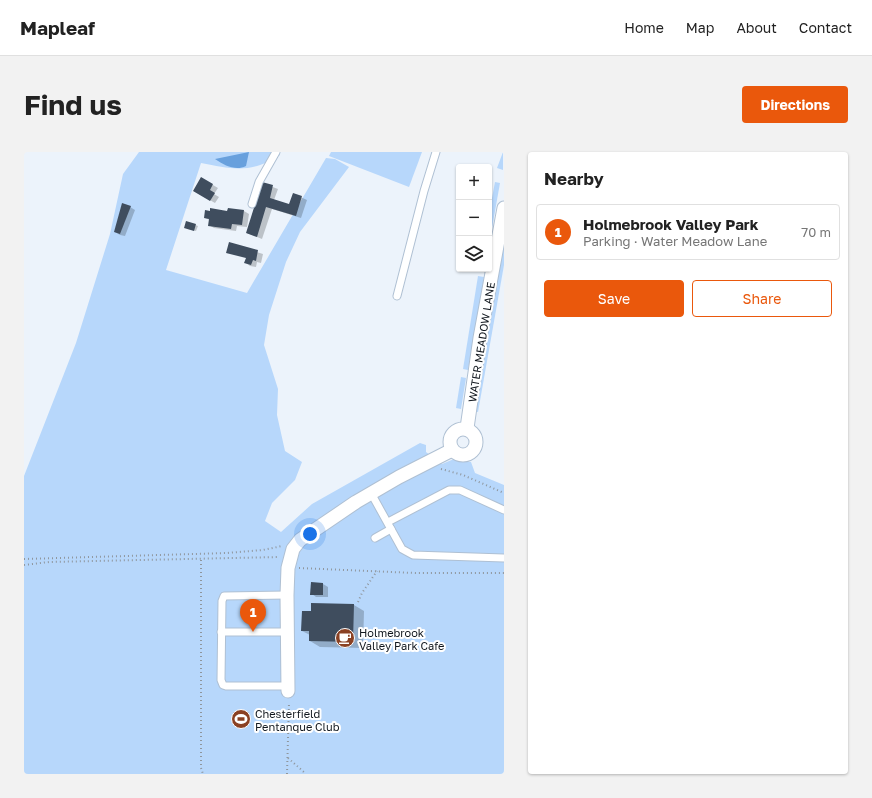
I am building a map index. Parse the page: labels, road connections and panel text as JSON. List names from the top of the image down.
{
  "streets": {
    "street": ["WATER MEADOW LANE"]
  },
  "places": {
    "cafe": ["Holmebrook Valley Park Cafe"],
    "sports": ["Chesterfield Pentanque Club"]
  },
  "page": {
    "header": "Mapleaf",
    "nav": [
      "Home",
      "Map",
      "About",
      "Contact"
    ],
    "buttons": [
      "Directions",
      ["Save", "Share"]
    ],
    "title": "Find us",
    "heading": "Nearby",
    "map_buttons": ["+", "−"],
    "list": [
      {
        "mark": "1",
        "name": "Holmebrook Valley Park",
        "note": "Parking · Water Meadow Lane",
        "value": "70 m"
      }
    ],
    "pins": "1"
  }
}
